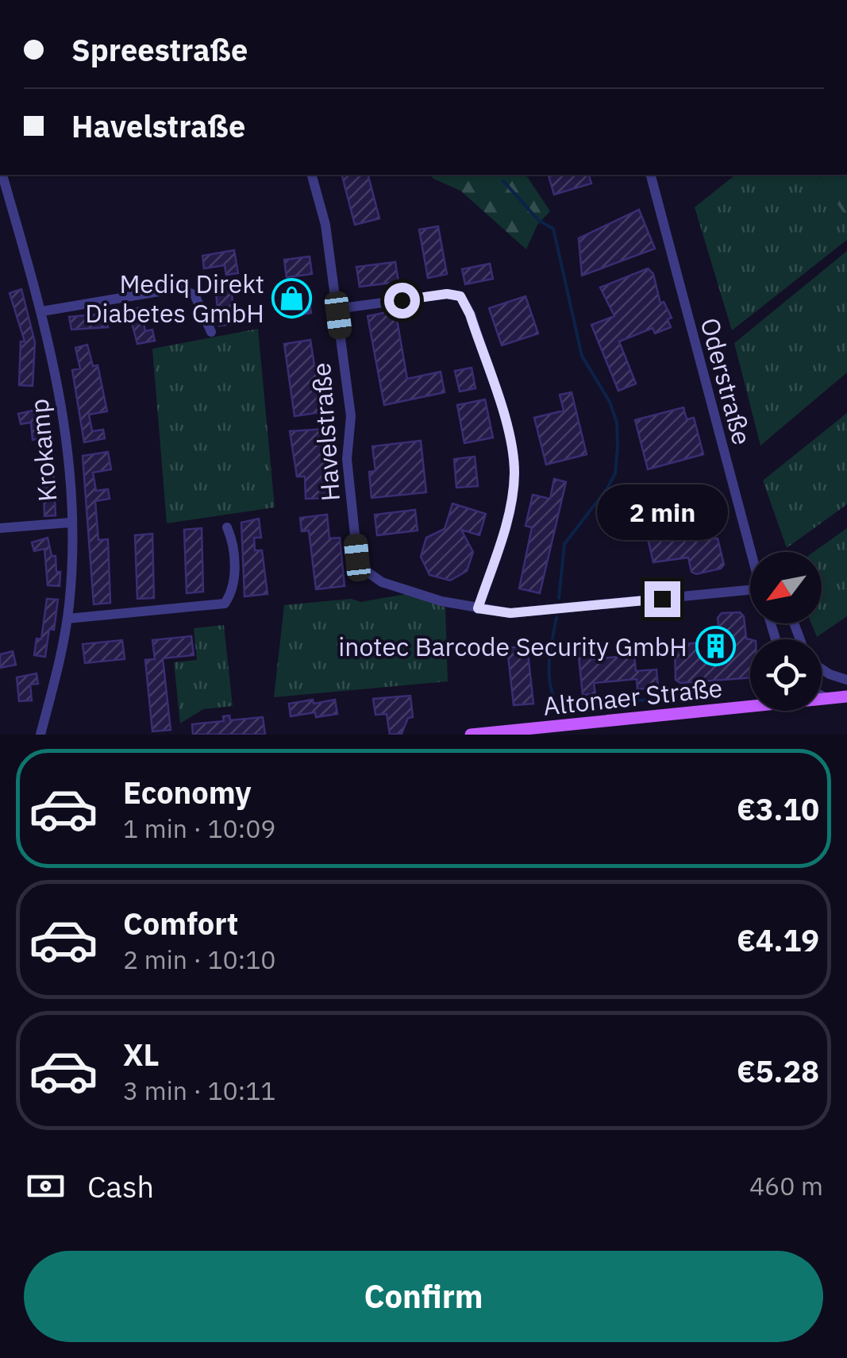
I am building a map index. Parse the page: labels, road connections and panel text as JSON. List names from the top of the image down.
{
  "streets": {
    "main road": ["Altonaer Straße"],
    "street": ["Oderstraße", "Havelstraße", "Krokamp"]
  },
  "places": {
    "shop": ["Mediq Direkt Diabetes GmbH"],
    "building": ["inotec Barcode Security GmbH"]
  },
  "north": "bottom left",
  "page": {
    "banner": ["Spreestraße", "Havelstraße"],
    "bubble": "2 min",
    "list": [
      {
        "name": "Economy",
        "note": "1 min · 10:09",
        "value": "€3.10"
      },
      {
        "name": "Comfort",
        "note": "2 min · 10:10",
        "value": "€4.19"
      },
      {
        "name": "XL",
        "note": "3 min · 10:11",
        "value": "€5.28"
      }
    ],
    "pay": ["Cash", "460 m"],
    "buttons": "Confirm"
  }
}
